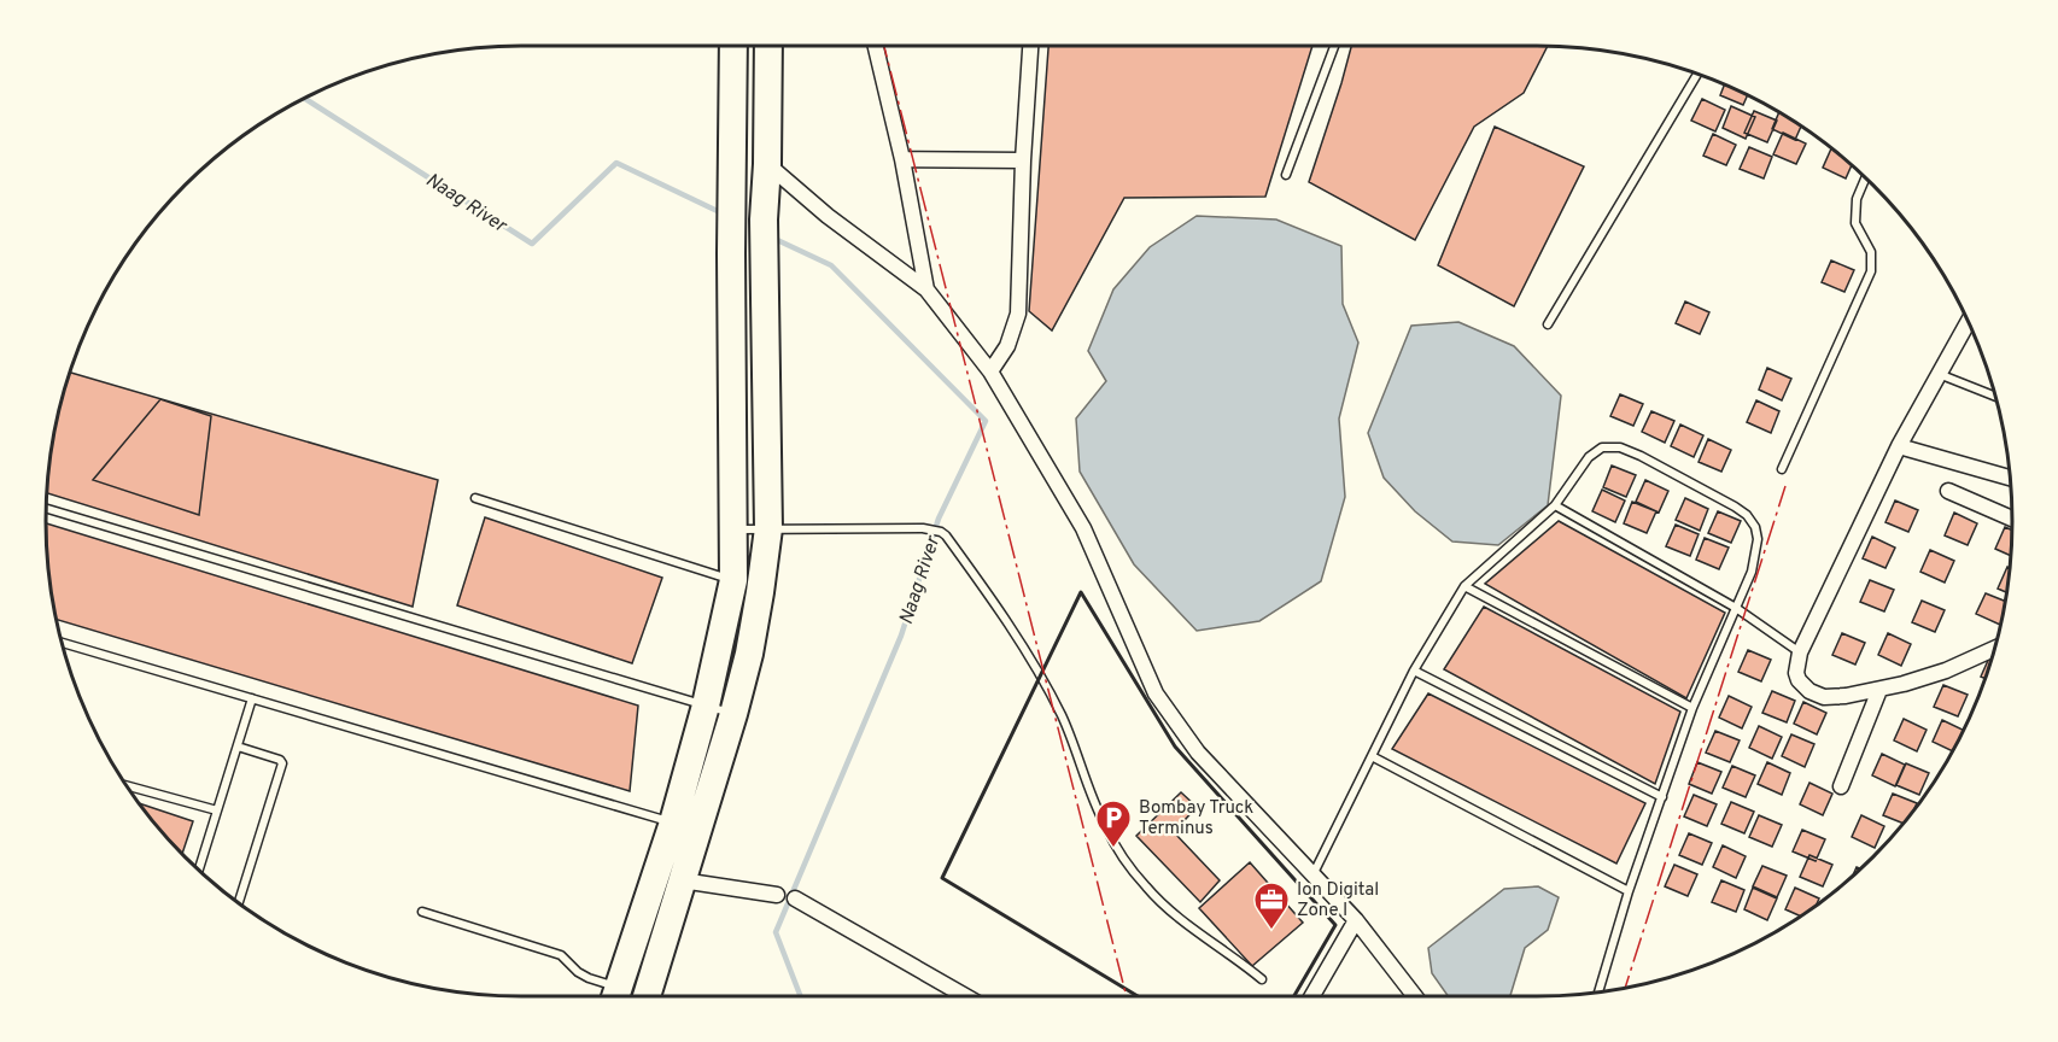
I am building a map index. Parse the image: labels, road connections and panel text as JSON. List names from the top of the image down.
{
  "water": ["Naag River"],
  "places": {
    "parking": ["Bombay Truck Terminus"],
    "office": ["Ion Digital Zone I"]
  }
}
